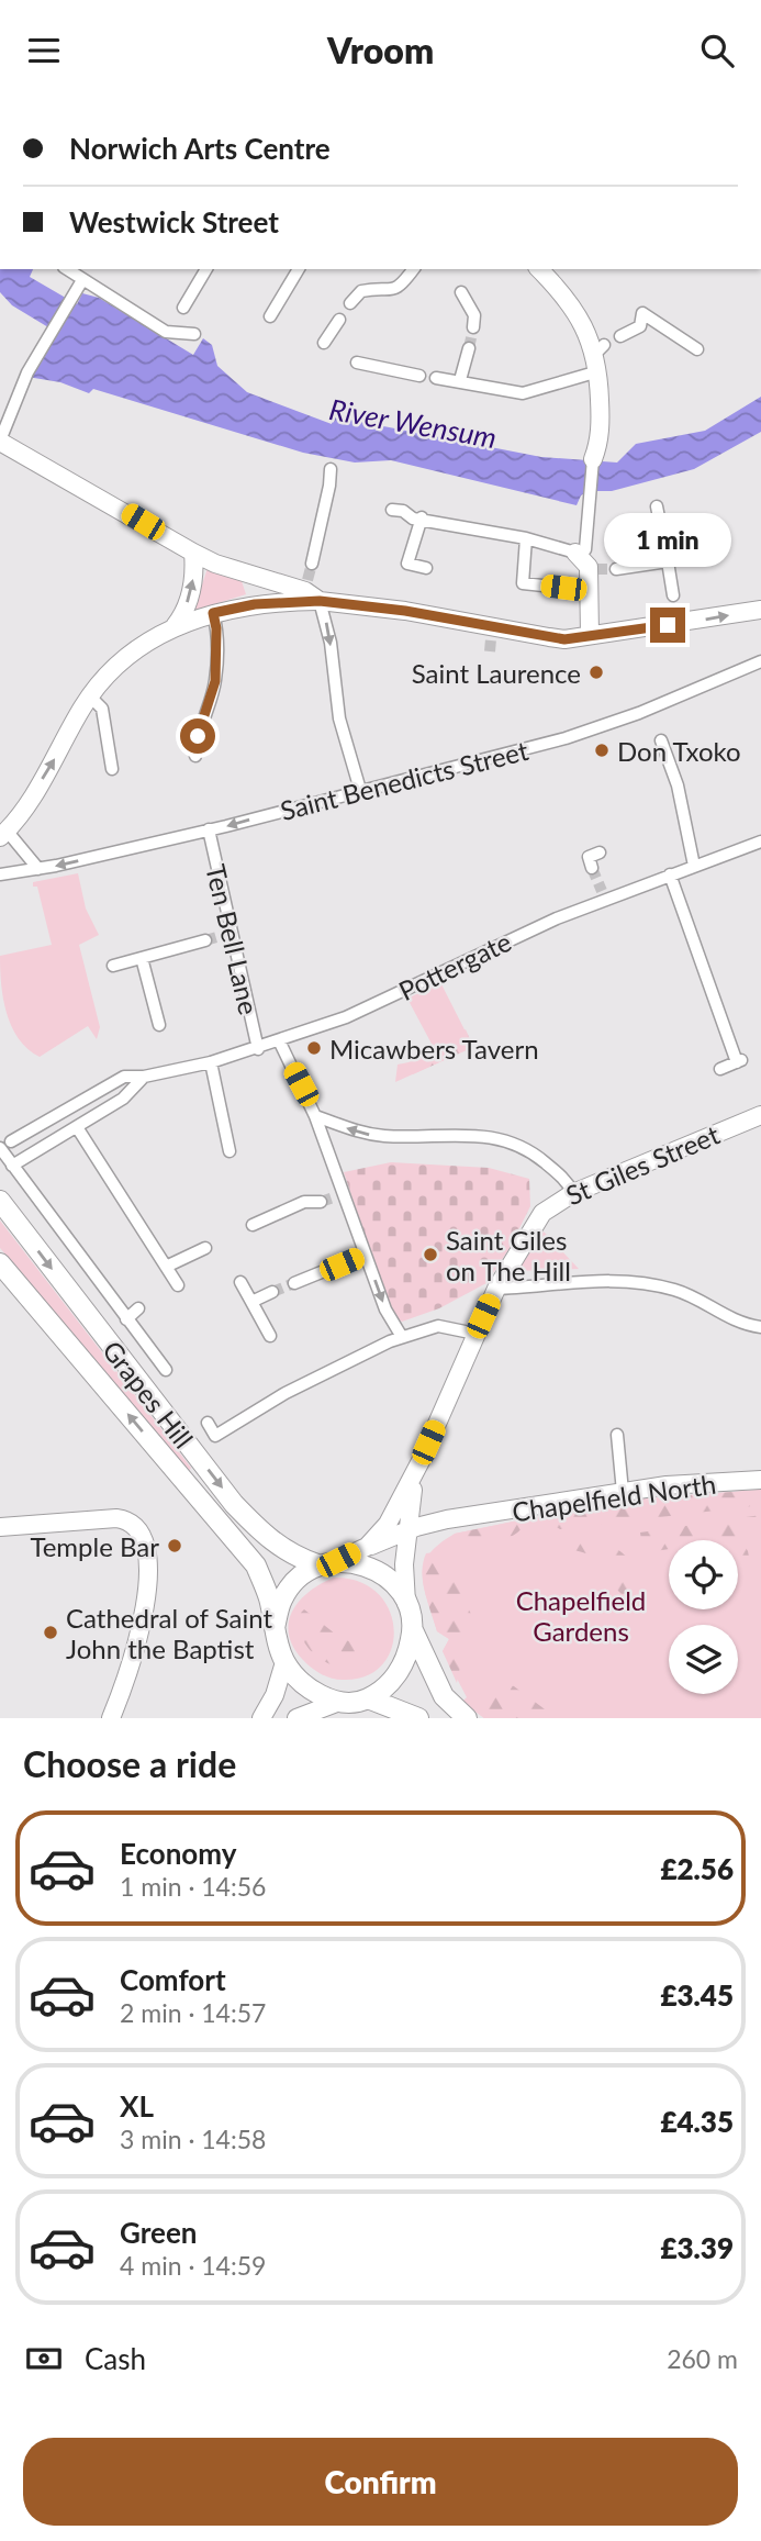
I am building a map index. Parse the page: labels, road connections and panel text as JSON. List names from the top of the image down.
{
  "streets": {
    "main road": ["Grapes Hill"],
    "street": [
      "Saint Benedicts Street",
      "Ten Bell Lane",
      "Pottergate",
      "St Giles Street",
      "Chapelfield North"
    ]
  },
  "crossings": [
    ["Saint Benedicts Street", "Ten Bell Lane"],
    ["Ten Bell Lane", "Pottergate"],
    ["Grapes Hill", "Chapelfield North"]
  ],
  "one_way": ["Saint Benedicts Street"],
  "water": ["River Wensum"],
  "parks": ["Chapelfield Gardens"],
  "places": [
    "Saint Laurence",
    "Don Txoko",
    "Micawbers Tavern",
    "Saint Giles on The Hill",
    "Temple Bar",
    "Cathedral of Saint John the Baptist"
  ],
  "page": {
    "header": "Vroom",
    "banner": ["Norwich Arts Centre", "Westwick Street"],
    "bubble": "1 min",
    "heading": "Choose a ride",
    "list": [
      {
        "name": "Economy",
        "note": "1 min · 14:56",
        "value": "£2.56"
      },
      {
        "name": "Comfort",
        "note": "2 min · 14:57",
        "value": "£3.45"
      },
      {
        "name": "XL",
        "note": "3 min · 14:58",
        "value": "£4.35"
      },
      {
        "name": "Green",
        "note": "4 min · 14:59",
        "value": "£3.39"
      }
    ],
    "pay": ["Cash", "260 m"],
    "buttons": "Confirm"
  }
}
